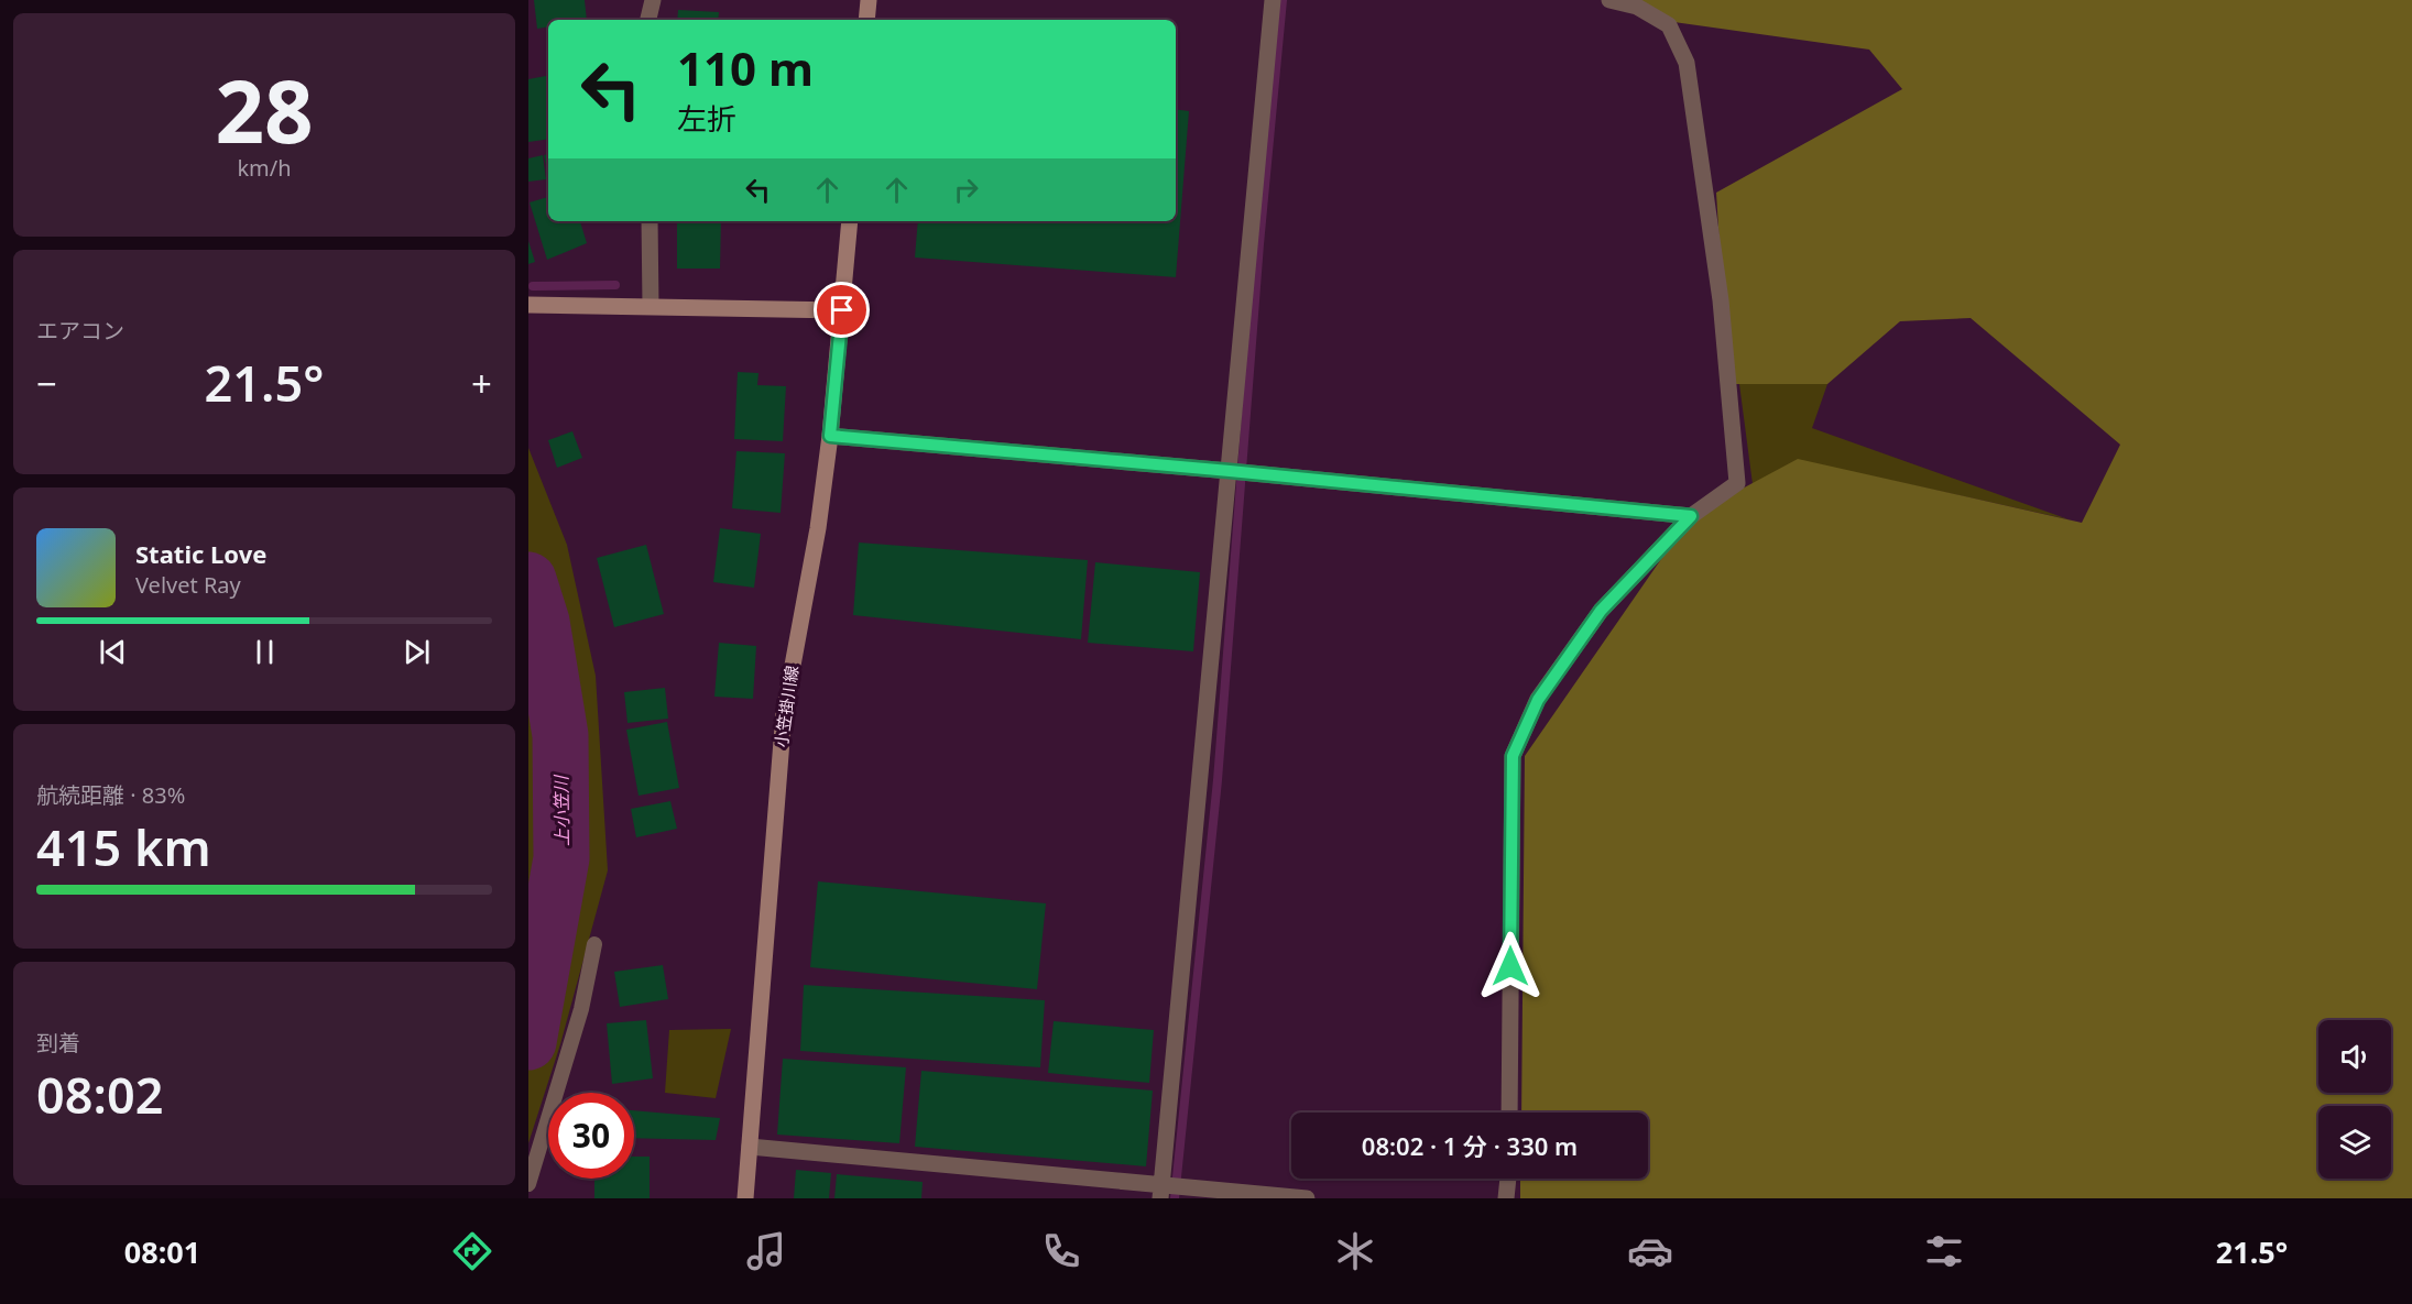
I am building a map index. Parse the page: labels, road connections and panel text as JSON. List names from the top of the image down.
{
  "streets": {
    "main road": ["小笠掛川線"]
  },
  "water": ["上小笠川"],
  "page": {
    "tile": [
      ["28", "km/h"],
      "エアコン",
      ["航続距離 · 83%", "415 km"],
      ["到着", "08:02"]
    ],
    "turn": ["110 m", "左折"],
    "heat": ["−", "21.5°", "+"],
    "song": ["Static Love", "Velvet Ray"],
    "limit": "30",
    "trip": "08:02 · 1 分 · 330 m",
    "tabs": ["08:01", "21.5°"]
  }
}
